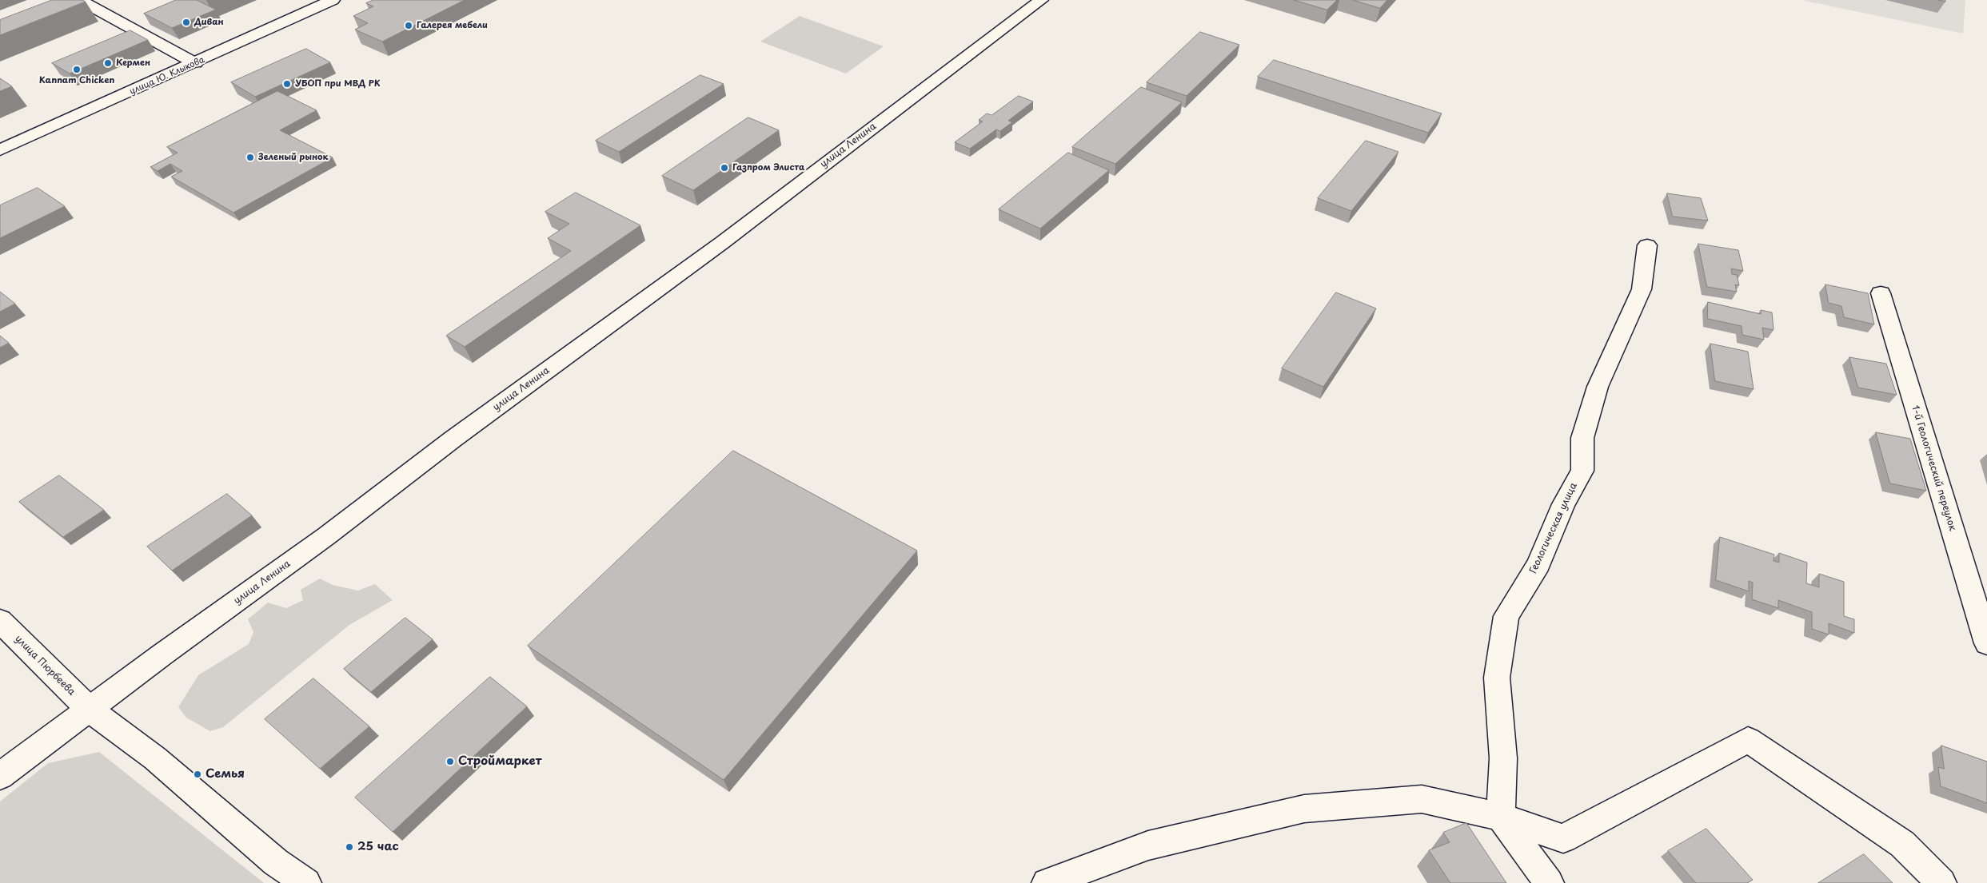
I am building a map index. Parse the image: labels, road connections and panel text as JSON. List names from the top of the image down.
{
  "streets": {
    "street": [
      "улица Ю. Клыкова",
      "улица Ленина",
      "1-й Геологический переулок",
      "Геологическая улица",
      "улица Пюрбеева"
    ]
  },
  "crossings": [
    ["улица Ленина", "улица Пюрбеева"]
  ],
  "places": [
    "Диван",
    "Галерея мебели",
    "Кермен",
    "Kannam Chicken",
    "УБОП при МВД РК",
    "Зеленый рынок",
    "Газпром Элиста",
    "Строймаркет",
    "Семья",
    "25 час"
  ]
}
